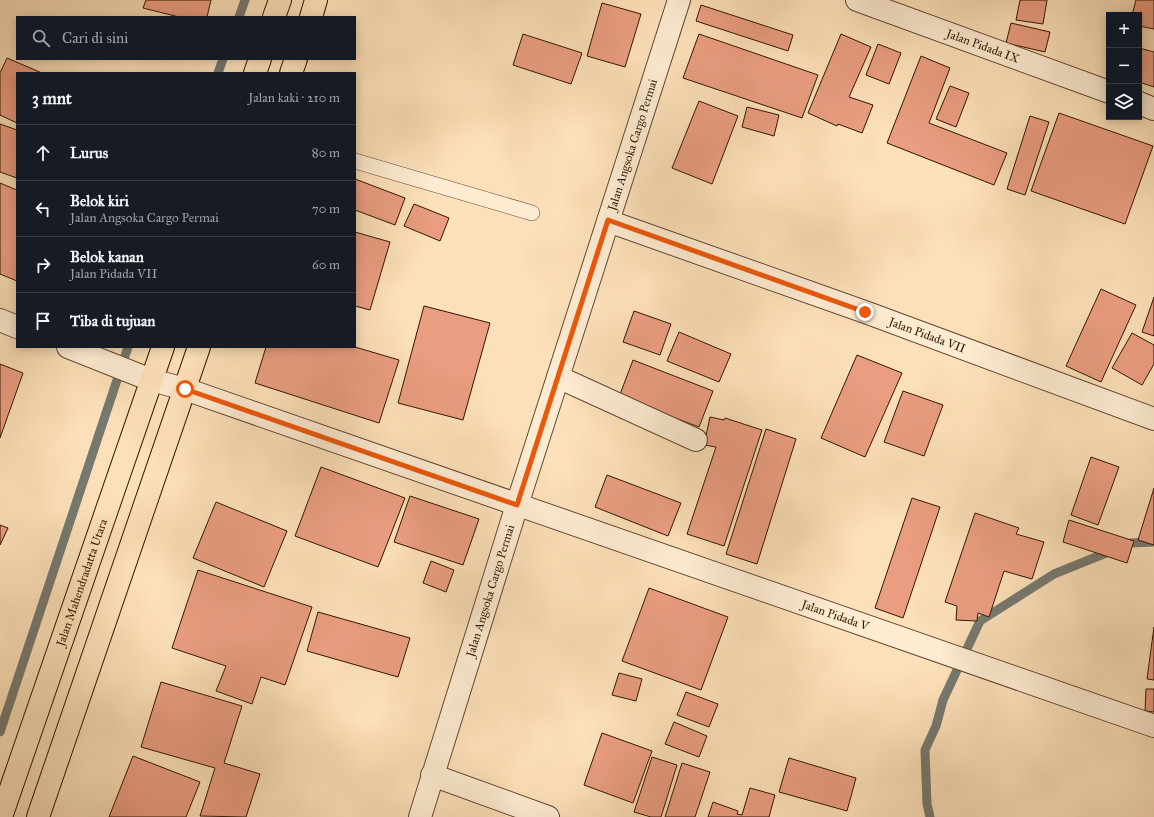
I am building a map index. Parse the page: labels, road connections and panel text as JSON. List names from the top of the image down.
{
  "streets": {
    "highway": ["Jalan Mahendradatta Utara"],
    "street": [
      "Jalan Pidada IX",
      "Jalan Angsoka Cargo Permai",
      "Jalan Pidada VII",
      "Jalan Pidada V"
    ]
  },
  "crossings": [
    ["Jalan Angsoka Cargo Permai", "Jalan Pidada VII"],
    ["Jalan Angsoka Cargo Permai", "Jalan Pidada V"],
    ["Jalan Mahendradatta Utara", "Jalan Pidada V"]
  ],
  "page": {
    "map_buttons": ["+", "−"],
    "search": "Cari di sini",
    "heading": ["3 mnt", "Jalan kaki · 210 m"],
    "list": [
      ["Lurus", "80 m"],
      ["Belok kiri", "Jalan Angsoka Cargo Permai", "70 m"],
      ["Belok kanan", "Jalan Pidada VII", "60 m"],
      "Tiba di tujuan"
    ]
  }
}
